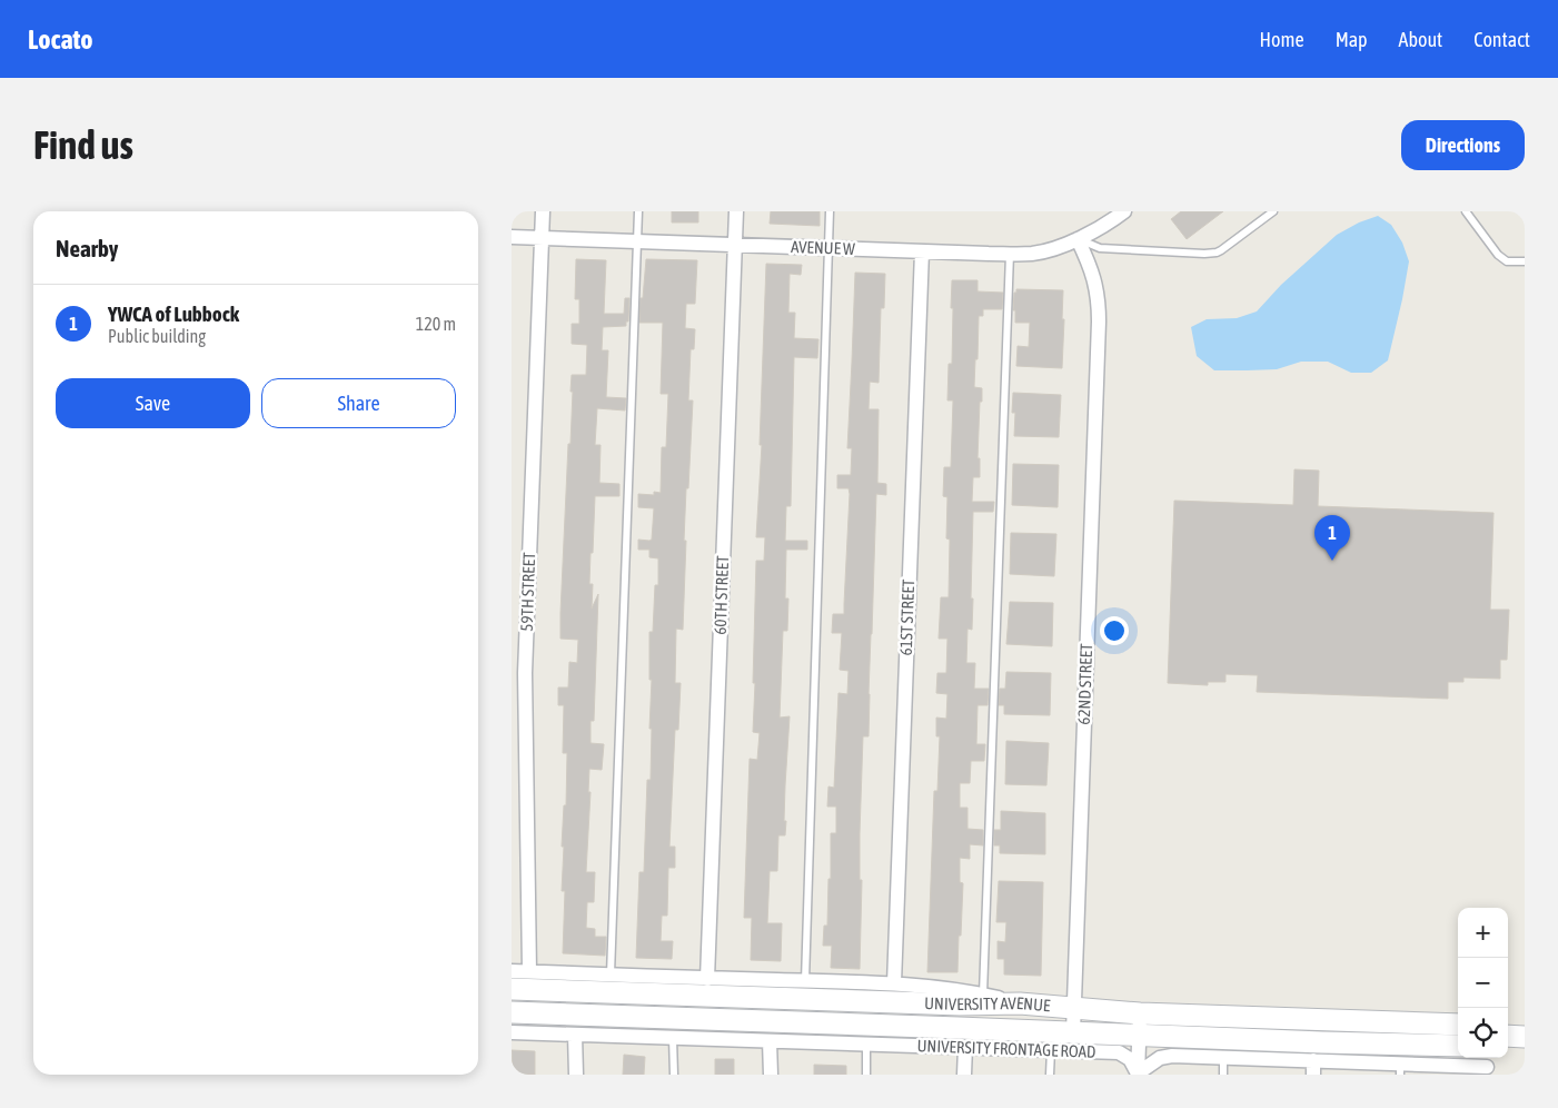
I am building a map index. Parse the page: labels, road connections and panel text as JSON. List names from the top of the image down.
{
  "streets": {
    "main road": ["UNIVERSITY AVENUE"],
    "street": [
      "AVENUE W",
      "59TH STREET",
      "60TH STREET",
      "61ST STREET",
      "62ND STREET",
      "UNIVERSITY FRONTAGE ROAD"
    ]
  },
  "crossings": [
    ["AVENUE W", "59TH STREET"],
    ["AVENUE W", "60TH STREET"],
    ["AVENUE W", "61ST STREET"],
    ["AVENUE W", "62ND STREET"],
    ["62ND STREET", "UNIVERSITY AVENUE"]
  ],
  "page": {
    "header": "Locato",
    "nav": [
      "Home",
      "Map",
      "About",
      "Contact"
    ],
    "buttons": [
      "Directions",
      ["Save", "Share"]
    ],
    "title": "Find us",
    "heading": "Nearby",
    "list": [
      {
        "mark": "1",
        "name": "YWCA of Lubbock",
        "note": "Public building",
        "value": "120 m"
      }
    ],
    "pins": "1",
    "map_buttons": ["+", "−"]
  }
}
